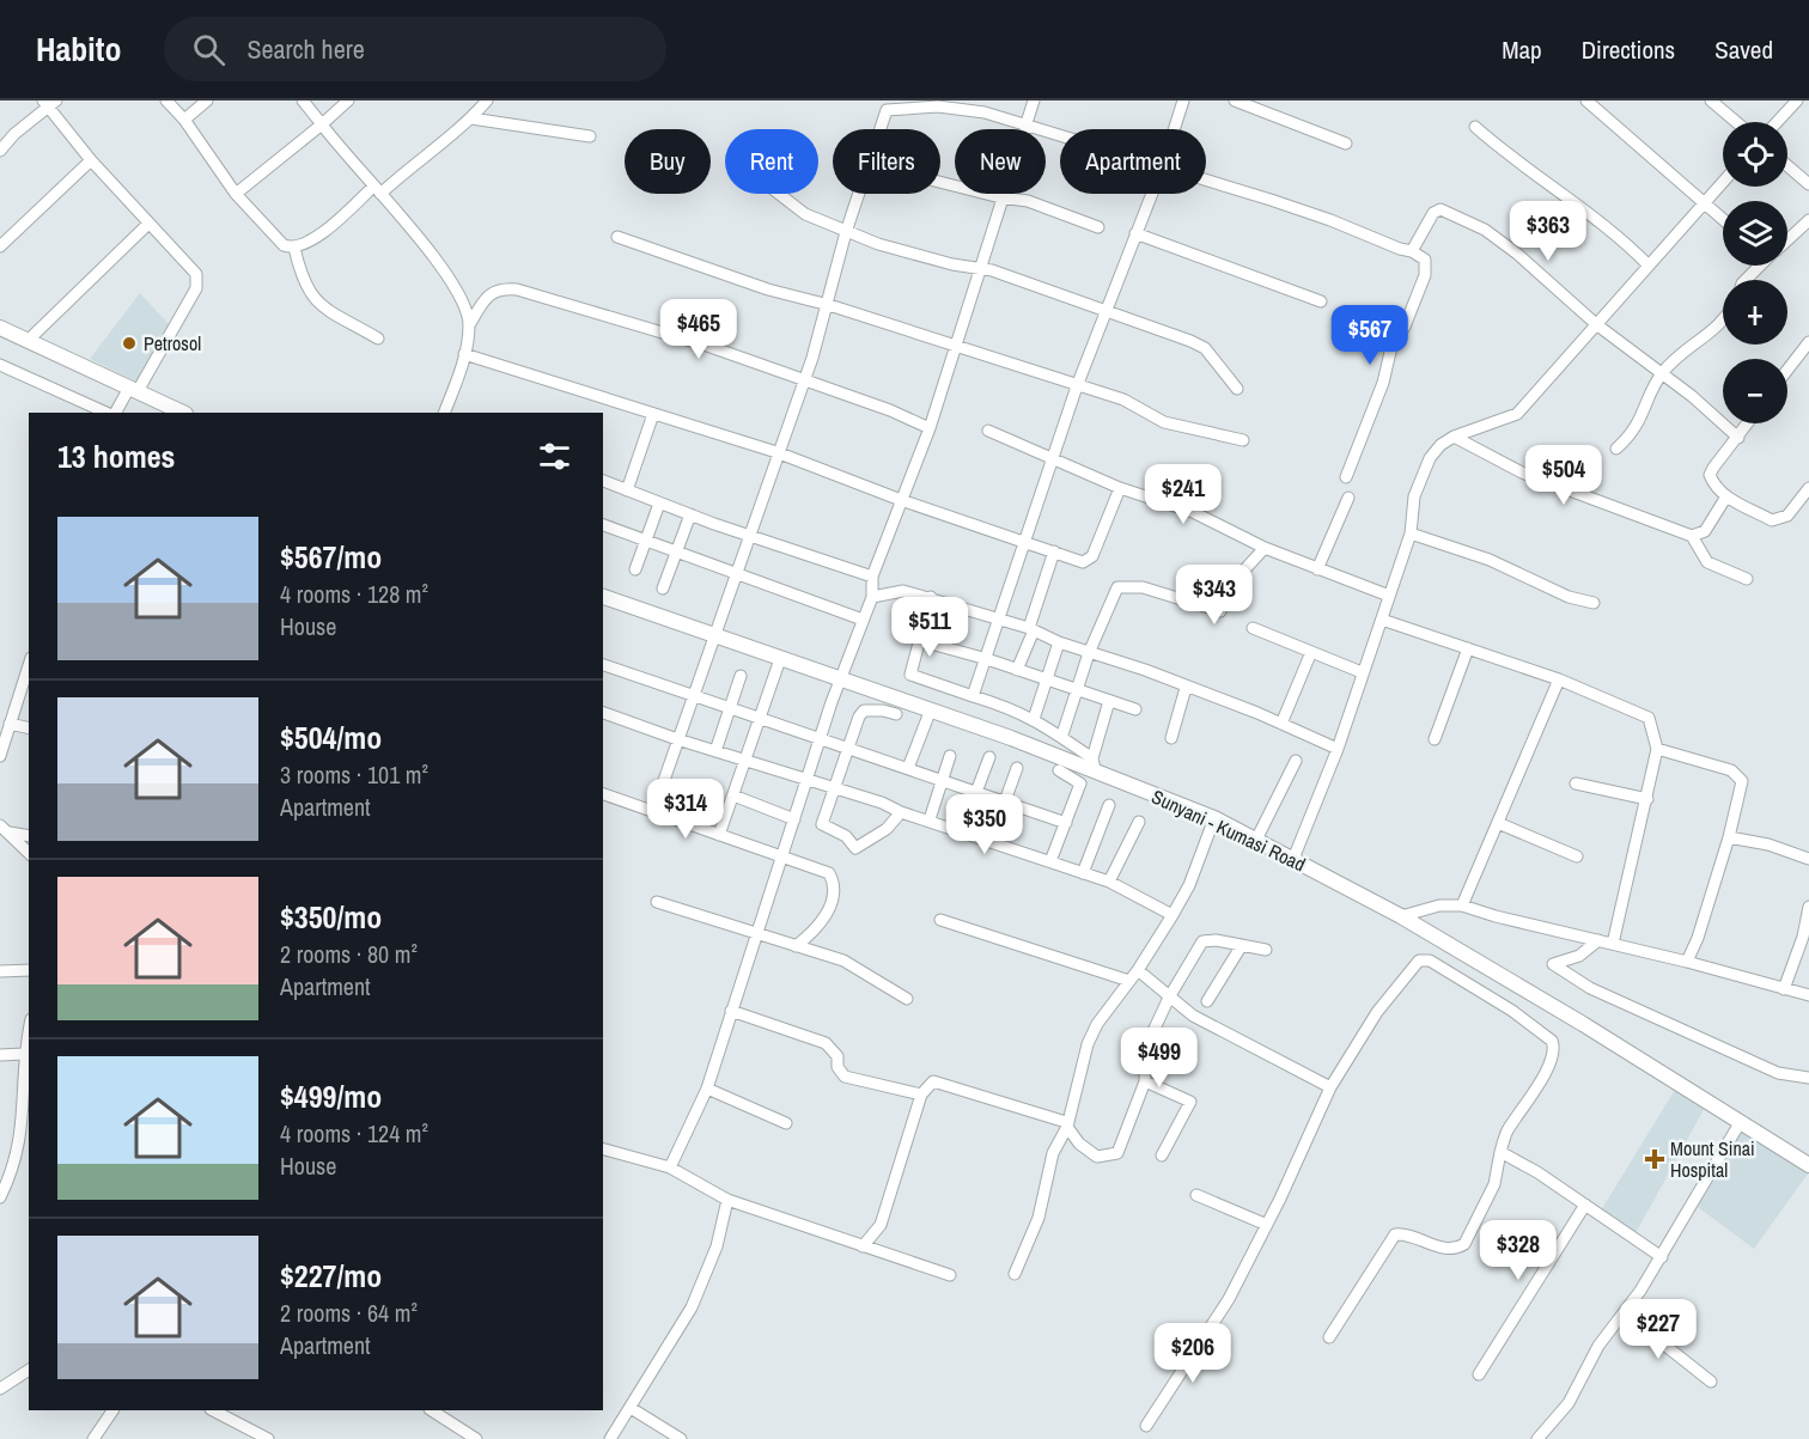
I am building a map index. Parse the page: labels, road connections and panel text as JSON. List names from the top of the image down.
{
  "streets": {
    "main road": ["Sunyani - Kumasi Road"]
  },
  "places": {
    "other": ["Petrosol"],
    "health": ["Mount Sinai Hospital"]
  },
  "page": {
    "header": "Habito",
    "search": "Search here",
    "nav": ["Map", "Directions", "Saved"],
    "map_buttons": ["+", "−"],
    "chip": [
      "Buy",
      "Rent",
      "Filters",
      "New",
      "Apartment"
    ],
    "price": [
      "$363",
      "$465",
      "$567",
      "$504",
      "$241",
      "$343",
      "$511",
      "$314",
      "$350",
      "$499",
      "$328",
      "$227",
      "$206"
    ],
    "heading": "13 homes",
    "list": [
      {
        "name": "$567/mo",
        "note": "4 rooms · 128 m² · House"
      },
      {
        "name": "$504/mo",
        "note": "3 rooms · 101 m² · Apartment"
      },
      {
        "name": "$350/mo",
        "note": "2 rooms · 80 m² · Apartment"
      },
      {
        "name": "$499/mo",
        "note": "4 rooms · 124 m² · House"
      },
      {
        "name": "$227/mo",
        "note": "2 rooms · 64 m² · Apartment"
      }
    ]
  }
}
